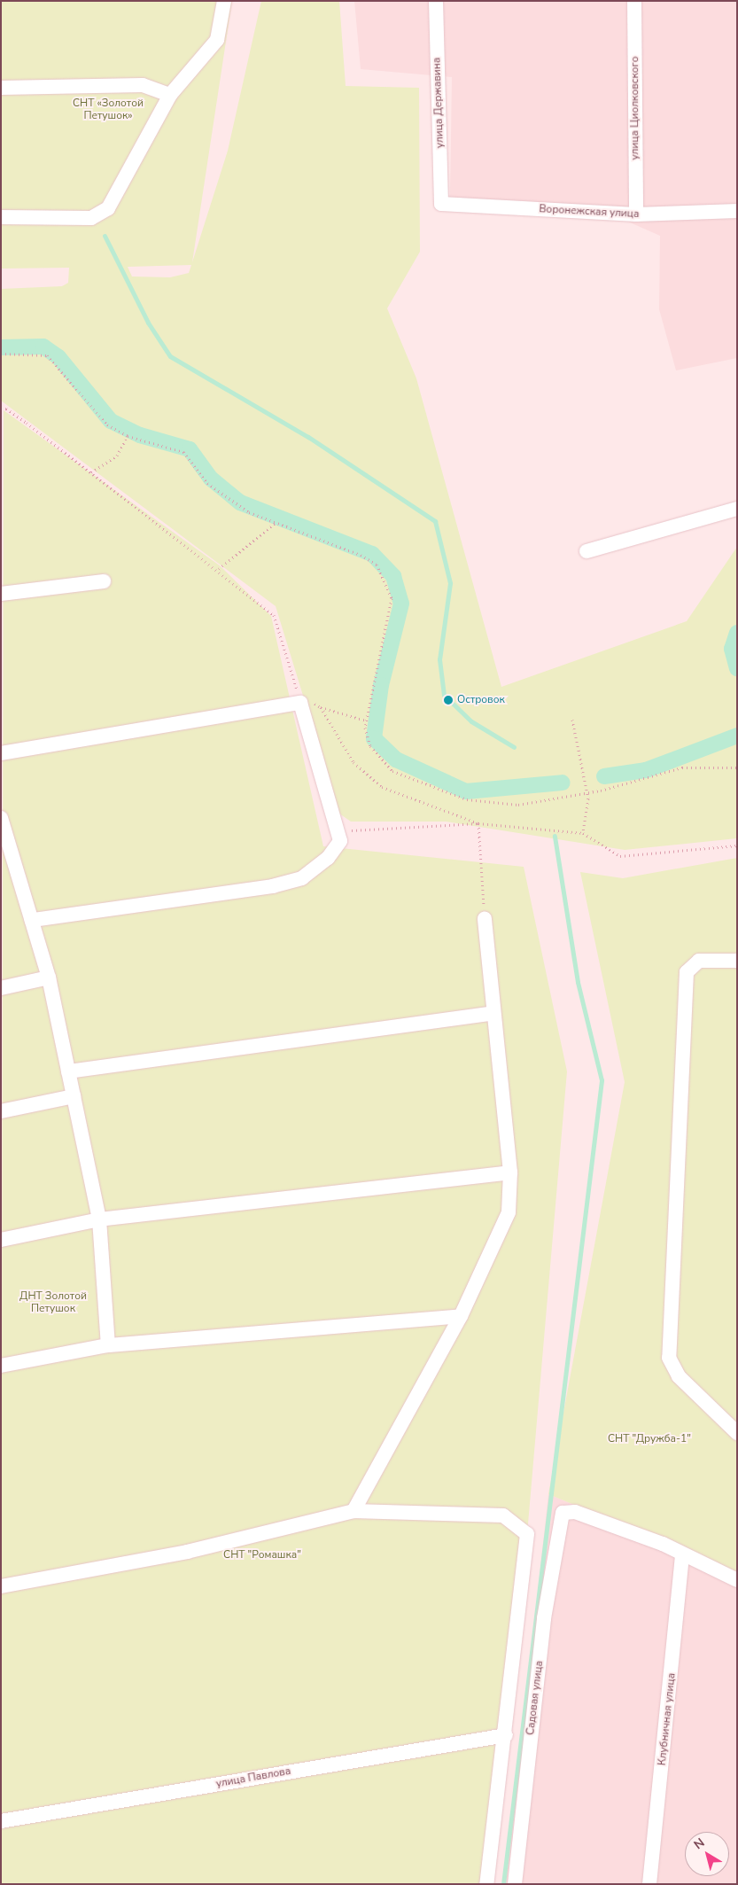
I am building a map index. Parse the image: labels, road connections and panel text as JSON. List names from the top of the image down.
{
  "streets": {
    "street": [
      "улица Державина",
      "улица Циолковского",
      "Воронежская улица",
      "Садовая улица",
      "Клубничная улица",
      "улица Павлова"
    ]
  },
  "crossings": [
    ["улица Державина", "Воронежская улица"],
    ["улица Циолковского", "Воронежская улица"],
    ["Садовая улица", "Клубничная улица"]
  ],
  "parks": [
    "СНТ «Золотой Петушок»",
    "ДНТ Золотой Петушок",
    "СНТ \"Дружба-1\"",
    "СНТ \"Ромашка\""
  ],
  "places": ["Островок"],
  "north": "top left"
}
